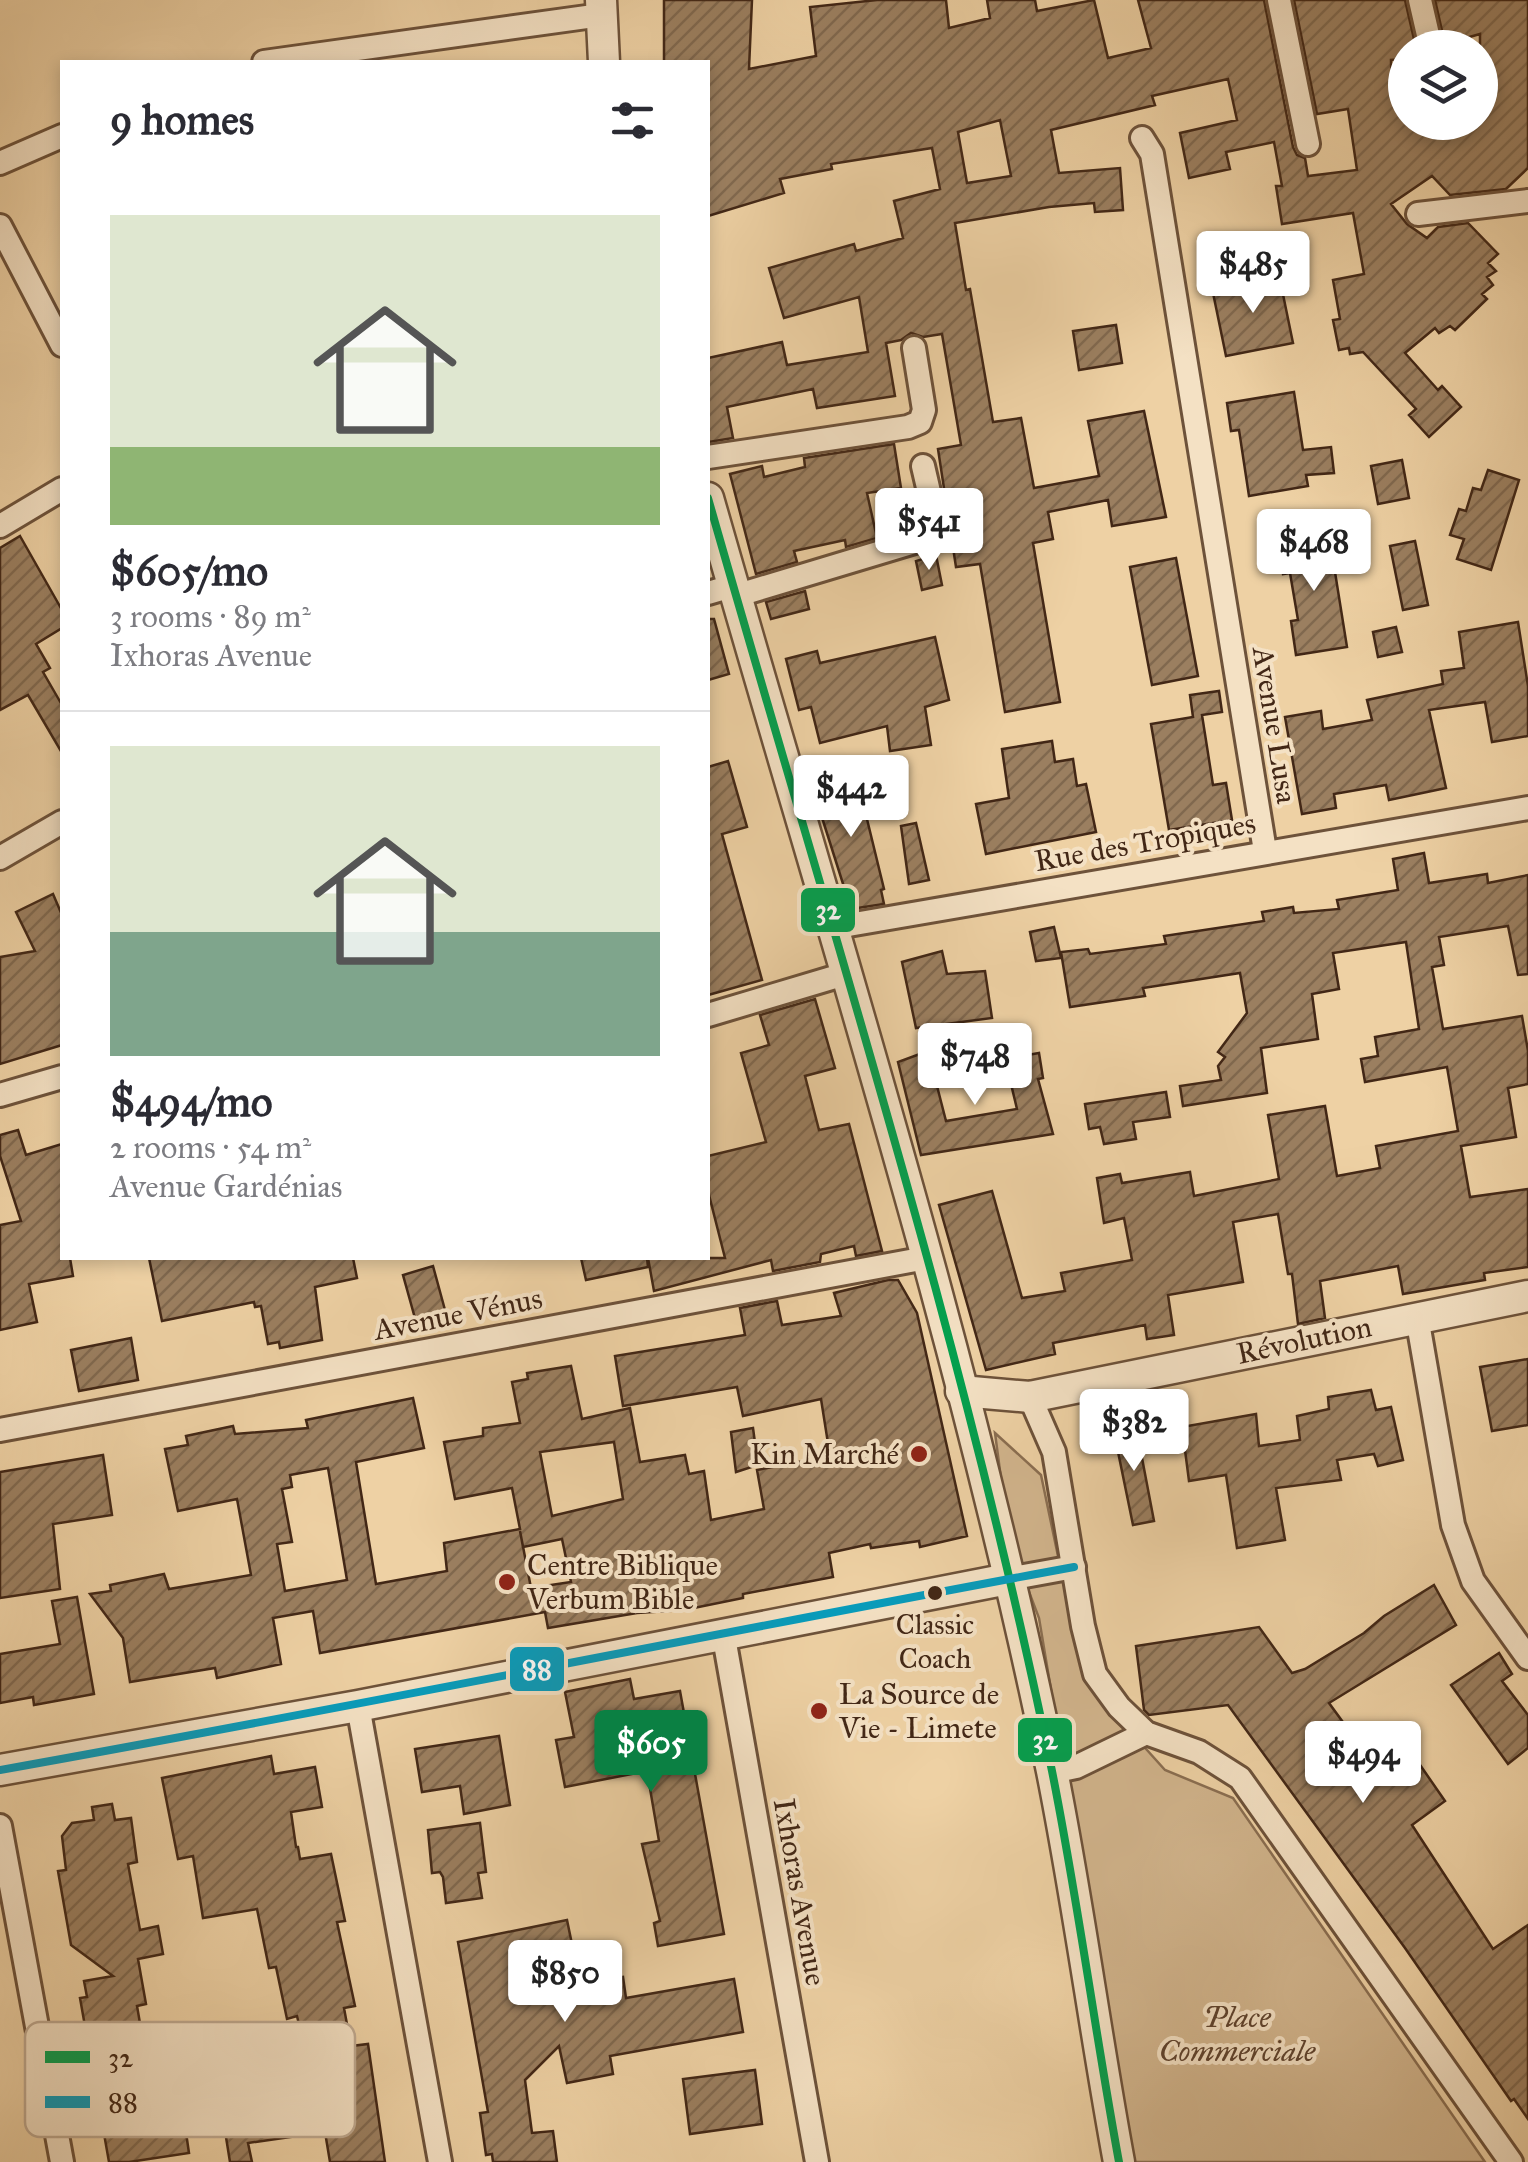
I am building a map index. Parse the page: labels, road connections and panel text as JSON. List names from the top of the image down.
{
  "streets": {
    "street": [
      "Avenue Lusa",
      "Rue des Tropiques",
      "Avenue Vénus",
      "Révolution",
      "Ixhoras Avenue"
    ]
  },
  "crossings": [
    ["Avenue Lusa", "Rue des Tropiques"]
  ],
  "parks": ["Place Commerciale"],
  "places": [
    "Kin Marché",
    "Centre Biblique Verbum Bible",
    "Classic Coach",
    "La Source de Vie - Limete"
  ],
  "lines": ["transit line 32", "transit line 88"],
  "legend": ["32", "88"],
  "page": {
    "heading": "9 homes",
    "list": [
      {
        "name": "$605/mo",
        "note": "3 rooms · 89 m² · Ixhoras Avenue"
      },
      {
        "name": "$494/mo",
        "note": "2 rooms · 54 m² · Avenue Gardénias"
      }
    ],
    "price": [
      "$485",
      "$541",
      "$468",
      "$442",
      "$748",
      "$382",
      "$605",
      "$494",
      "$850"
    ]
  }
}
